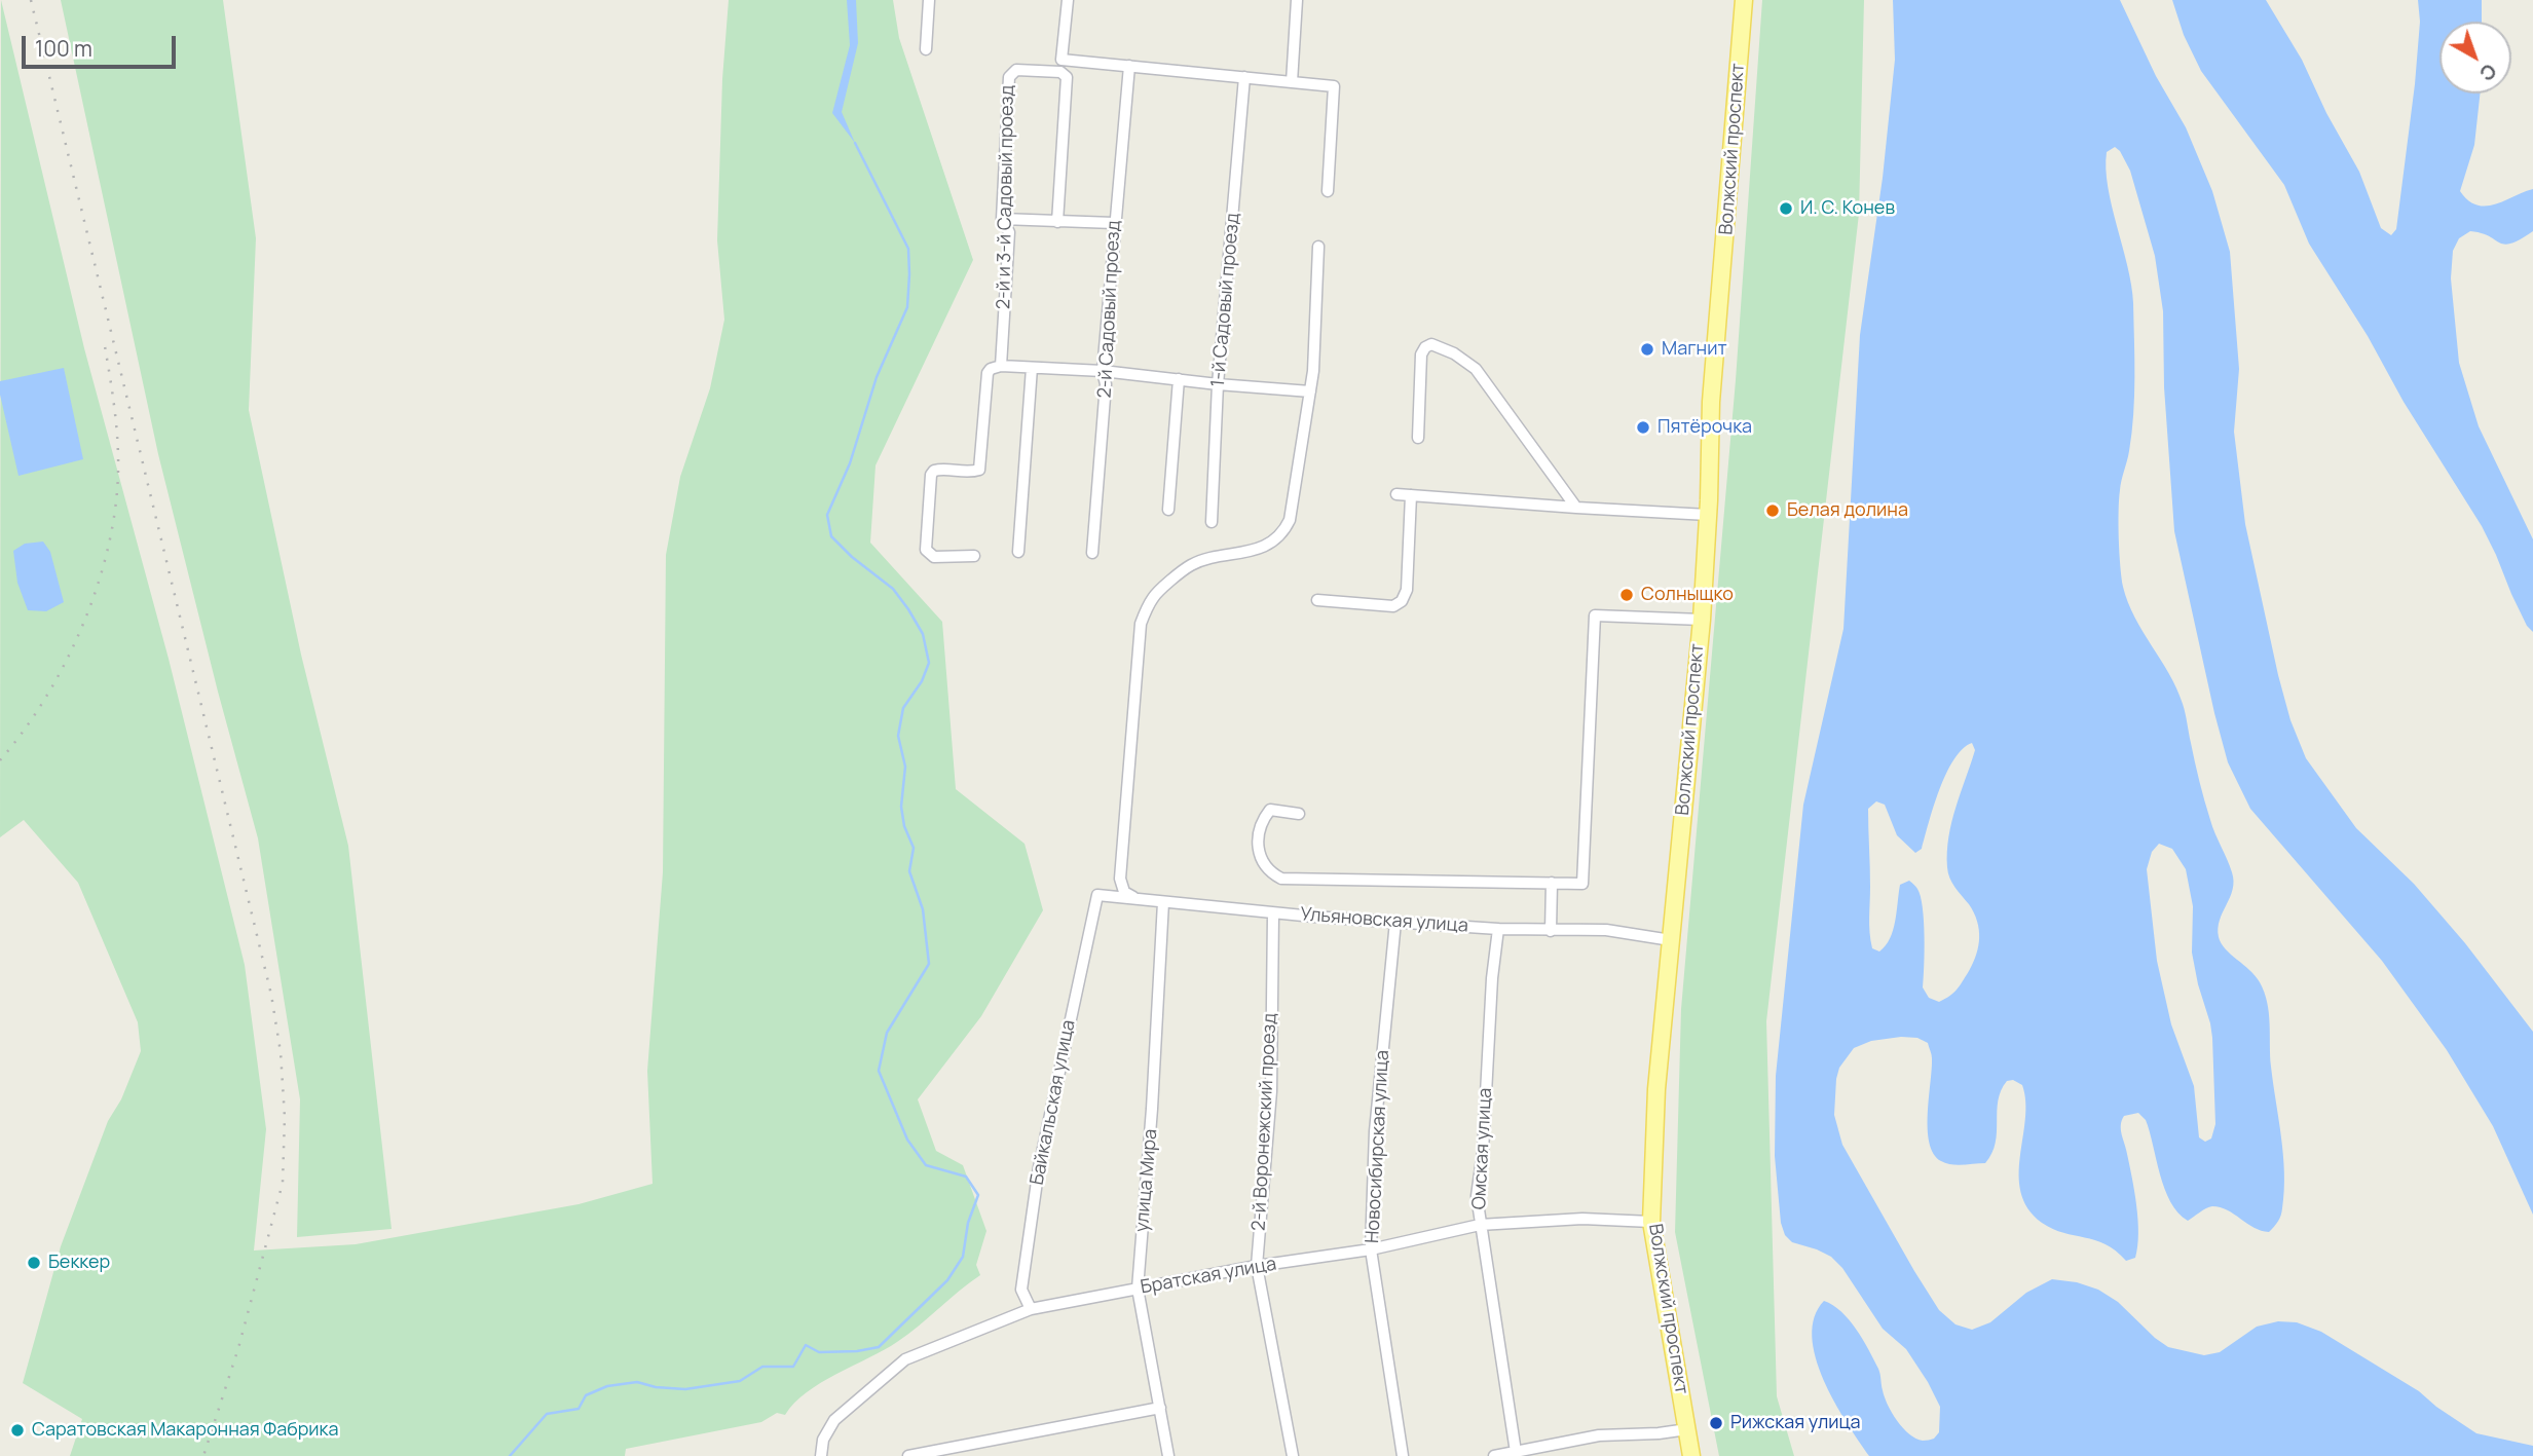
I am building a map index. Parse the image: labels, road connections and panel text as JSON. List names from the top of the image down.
{
  "streets": {
    "main road": ["Волжский проспект"],
    "street": [
      "2-й и 3-й Садовый проезд",
      "1-й Садовый проезд",
      "2-й Садовый проезд",
      "Ульяновская улица",
      "Байкальская улица",
      "2-й Воронежский проезд",
      "Новосибирская улица",
      "Омская улица",
      "улица Мира",
      "Братская улица"
    ]
  },
  "crossings": [
    ["Волжский проспект", "Ульяновская улица"],
    ["Волжский проспект", "Братская улица"],
    ["Ульяновская улица", "Байкальская улица"],
    ["Ульяновская улица", "2-й Воронежский проезд"],
    ["Ульяновская улица", "Новосибирская улица"],
    ["Ульяновская улица", "Омская улица"],
    ["Ульяновская улица", "улица Мира"],
    ["Байкальская улица", "Братская улица"],
    ["2-й Воронежский проезд", "Братская улица"],
    ["Новосибирская улица", "Братская улица"],
    ["Омская улица", "Братская улица"],
    ["улица Мира", "Братская улица"]
  ],
  "places": [
    "И. С. Конев",
    "Магнит",
    "Пятёрочка",
    "Белая долина",
    "Солныщко",
    "Беккер",
    "Рижская улица",
    "Саратовская Макаронная Фабрика"
  ],
  "scale_bar": "100 m",
  "north": "bottom right"
}
